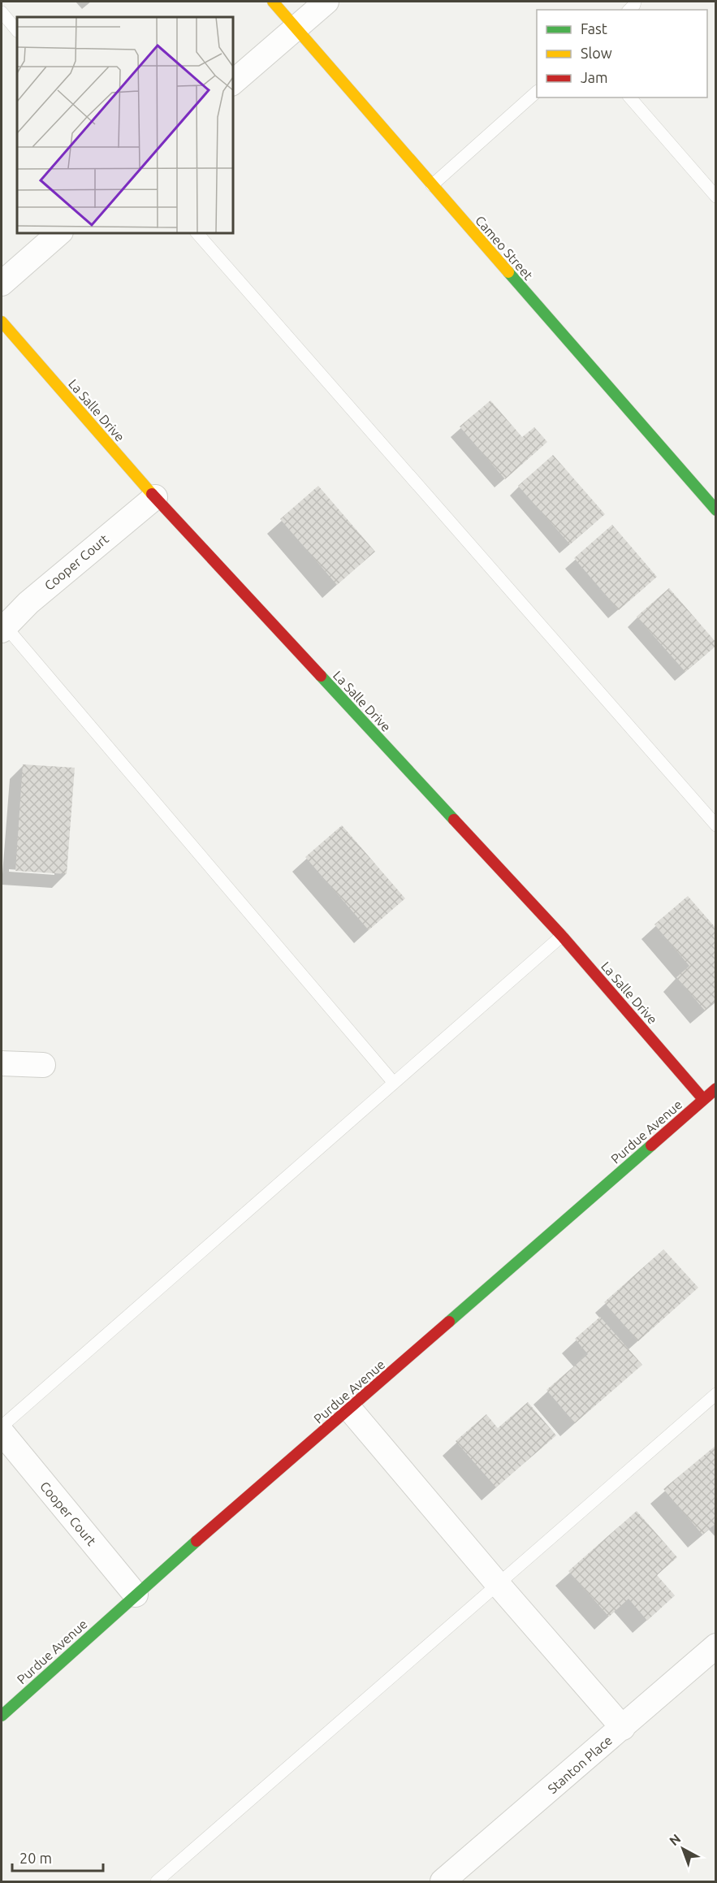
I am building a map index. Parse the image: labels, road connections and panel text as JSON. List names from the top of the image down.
{
  "streets": {
    "street": [
      "Cameo Street",
      "La Salle Drive",
      "Cooper Court",
      "Purdue Avenue",
      "Stanton Place"
    ]
  },
  "crossings": [
    ["La Salle Drive", "Cooper Court"],
    ["La Salle Drive", "Purdue Avenue"],
    ["Cooper Court", "Purdue Avenue"]
  ],
  "legend": ["Fast", "Slow", "Jam"],
  "scale_bar": "20 m",
  "north": "top left"
}
